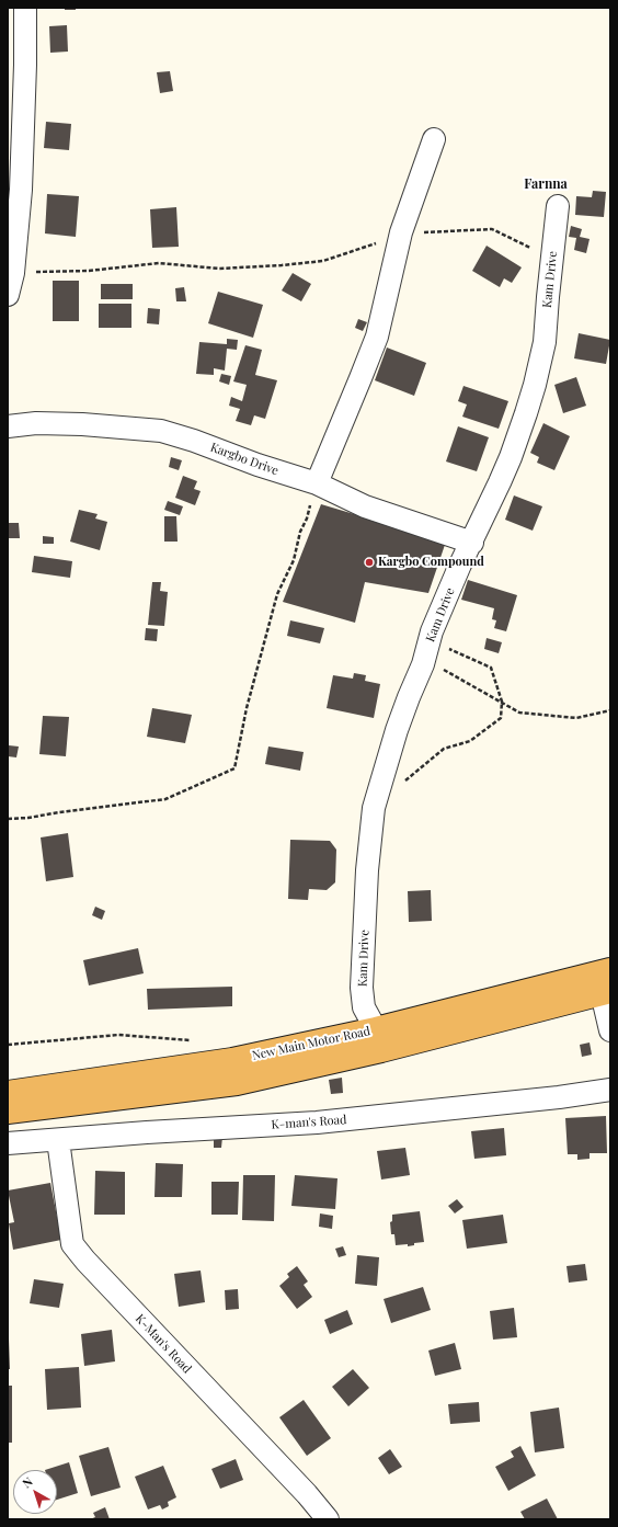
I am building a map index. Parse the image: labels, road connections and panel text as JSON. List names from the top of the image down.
{
  "streets": {
    "highway": ["New Main Motor Road"],
    "street": [
      "Kam Drive",
      "Kargbo Drive",
      "K-man's Road",
      "K-Man's Road"
    ]
  },
  "crossings": [
    ["Kam Drive", "Kargbo Drive"],
    ["Kam Drive", "New Main Motor Road"],
    ["K-man's Road", "K-Man's Road"]
  ],
  "districts": ["Farnna"],
  "places": ["Kargbo Compound"],
  "north": "top left"
}
